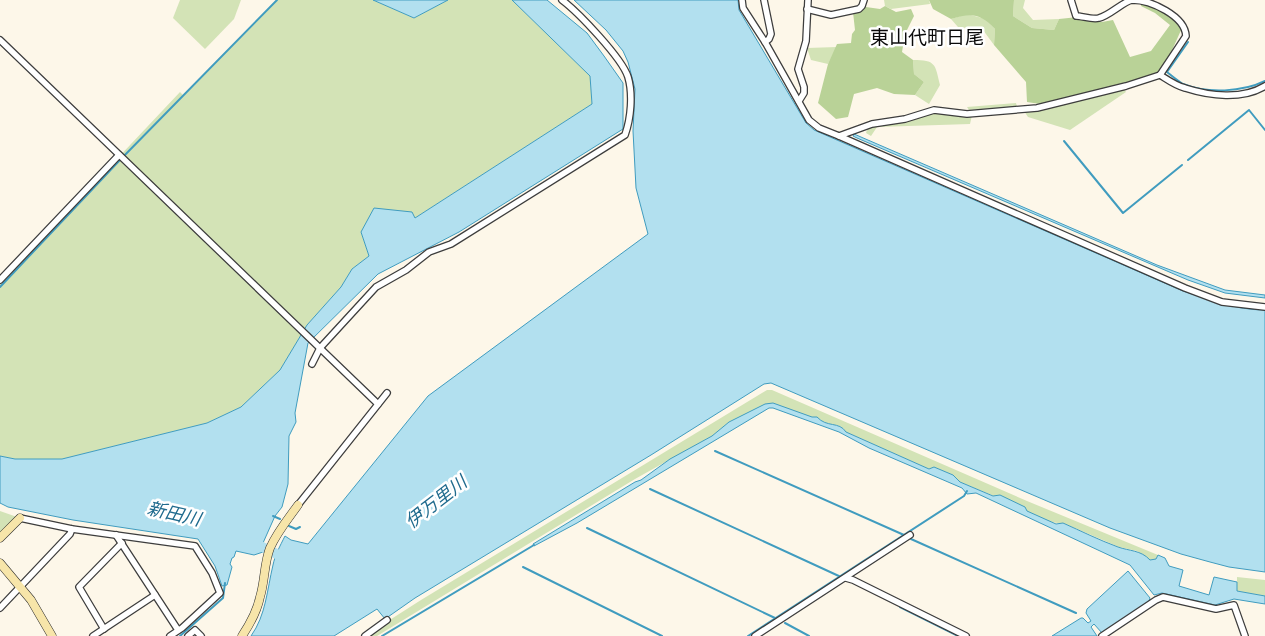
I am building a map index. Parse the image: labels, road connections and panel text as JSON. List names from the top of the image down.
{
  "districts": ["東山代町日尾"],
  "water": ["伊万里川", "新田川"]
}
